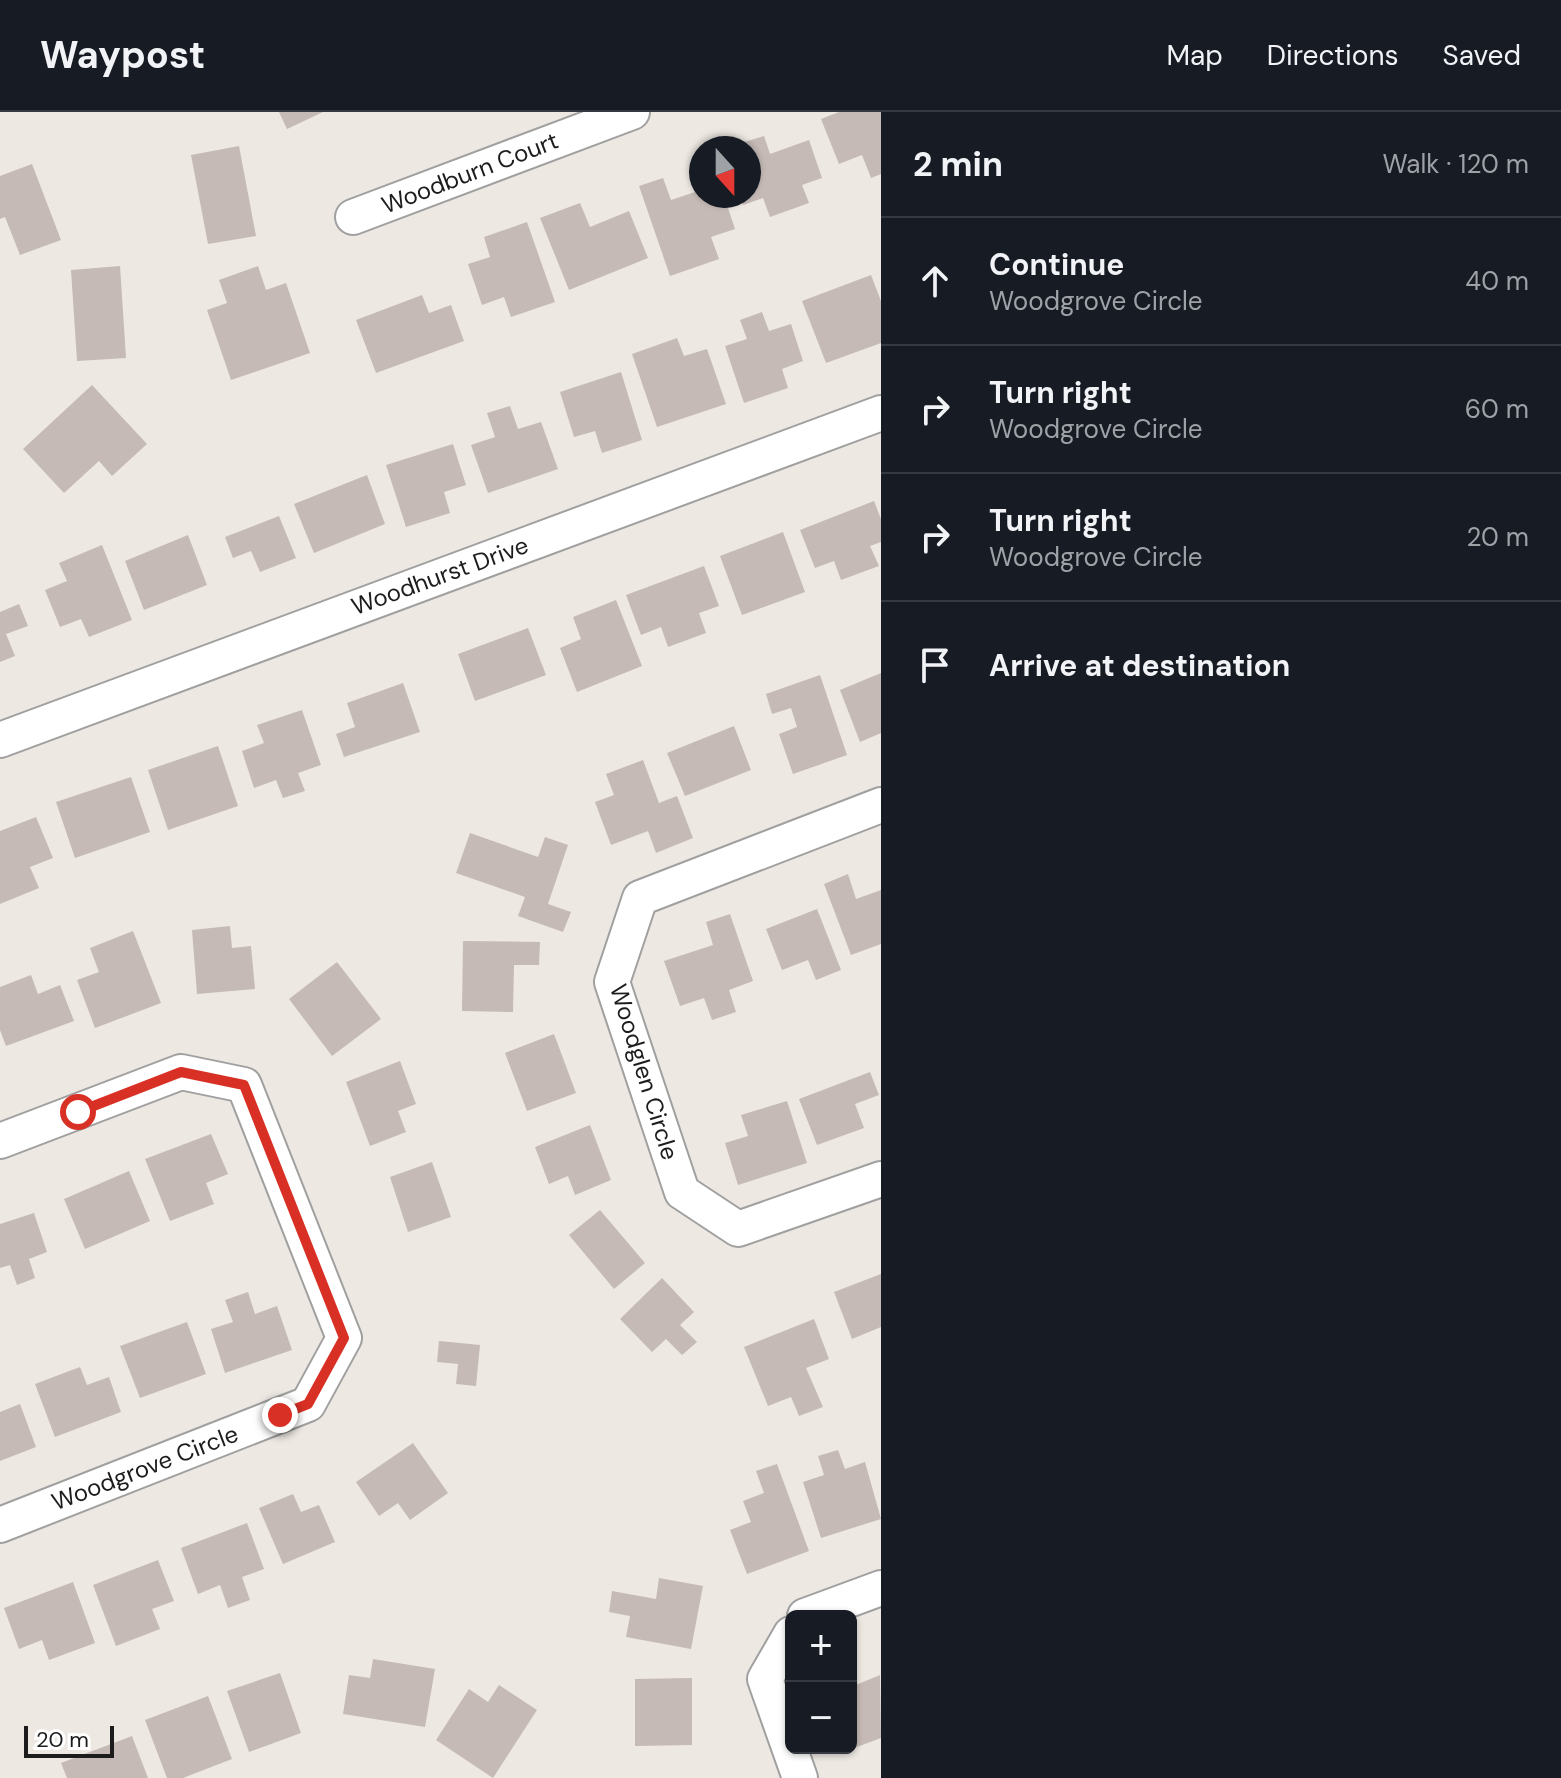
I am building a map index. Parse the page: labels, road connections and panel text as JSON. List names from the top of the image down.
{
  "streets": {
    "street": [
      "Woodburn Court",
      "Woodhurst Drive",
      "Woodglen Circle",
      "Woodgrove Circle"
    ]
  },
  "scale_bar": "20 m",
  "north": "bottom",
  "page": {
    "header": "Waypost",
    "nav": ["Map", "Directions", "Saved"],
    "heading": ["2 min", "Walk · 120 m"],
    "list": [
      ["Continue", "Woodgrove Circle", "40 m"],
      ["Turn right", "Woodgrove Circle", "60 m"],
      ["Turn right", "Woodgrove Circle", "20 m"],
      "Arrive at destination"
    ],
    "map_buttons": ["+", "−"],
    "scale": "20 m"
  }
}
